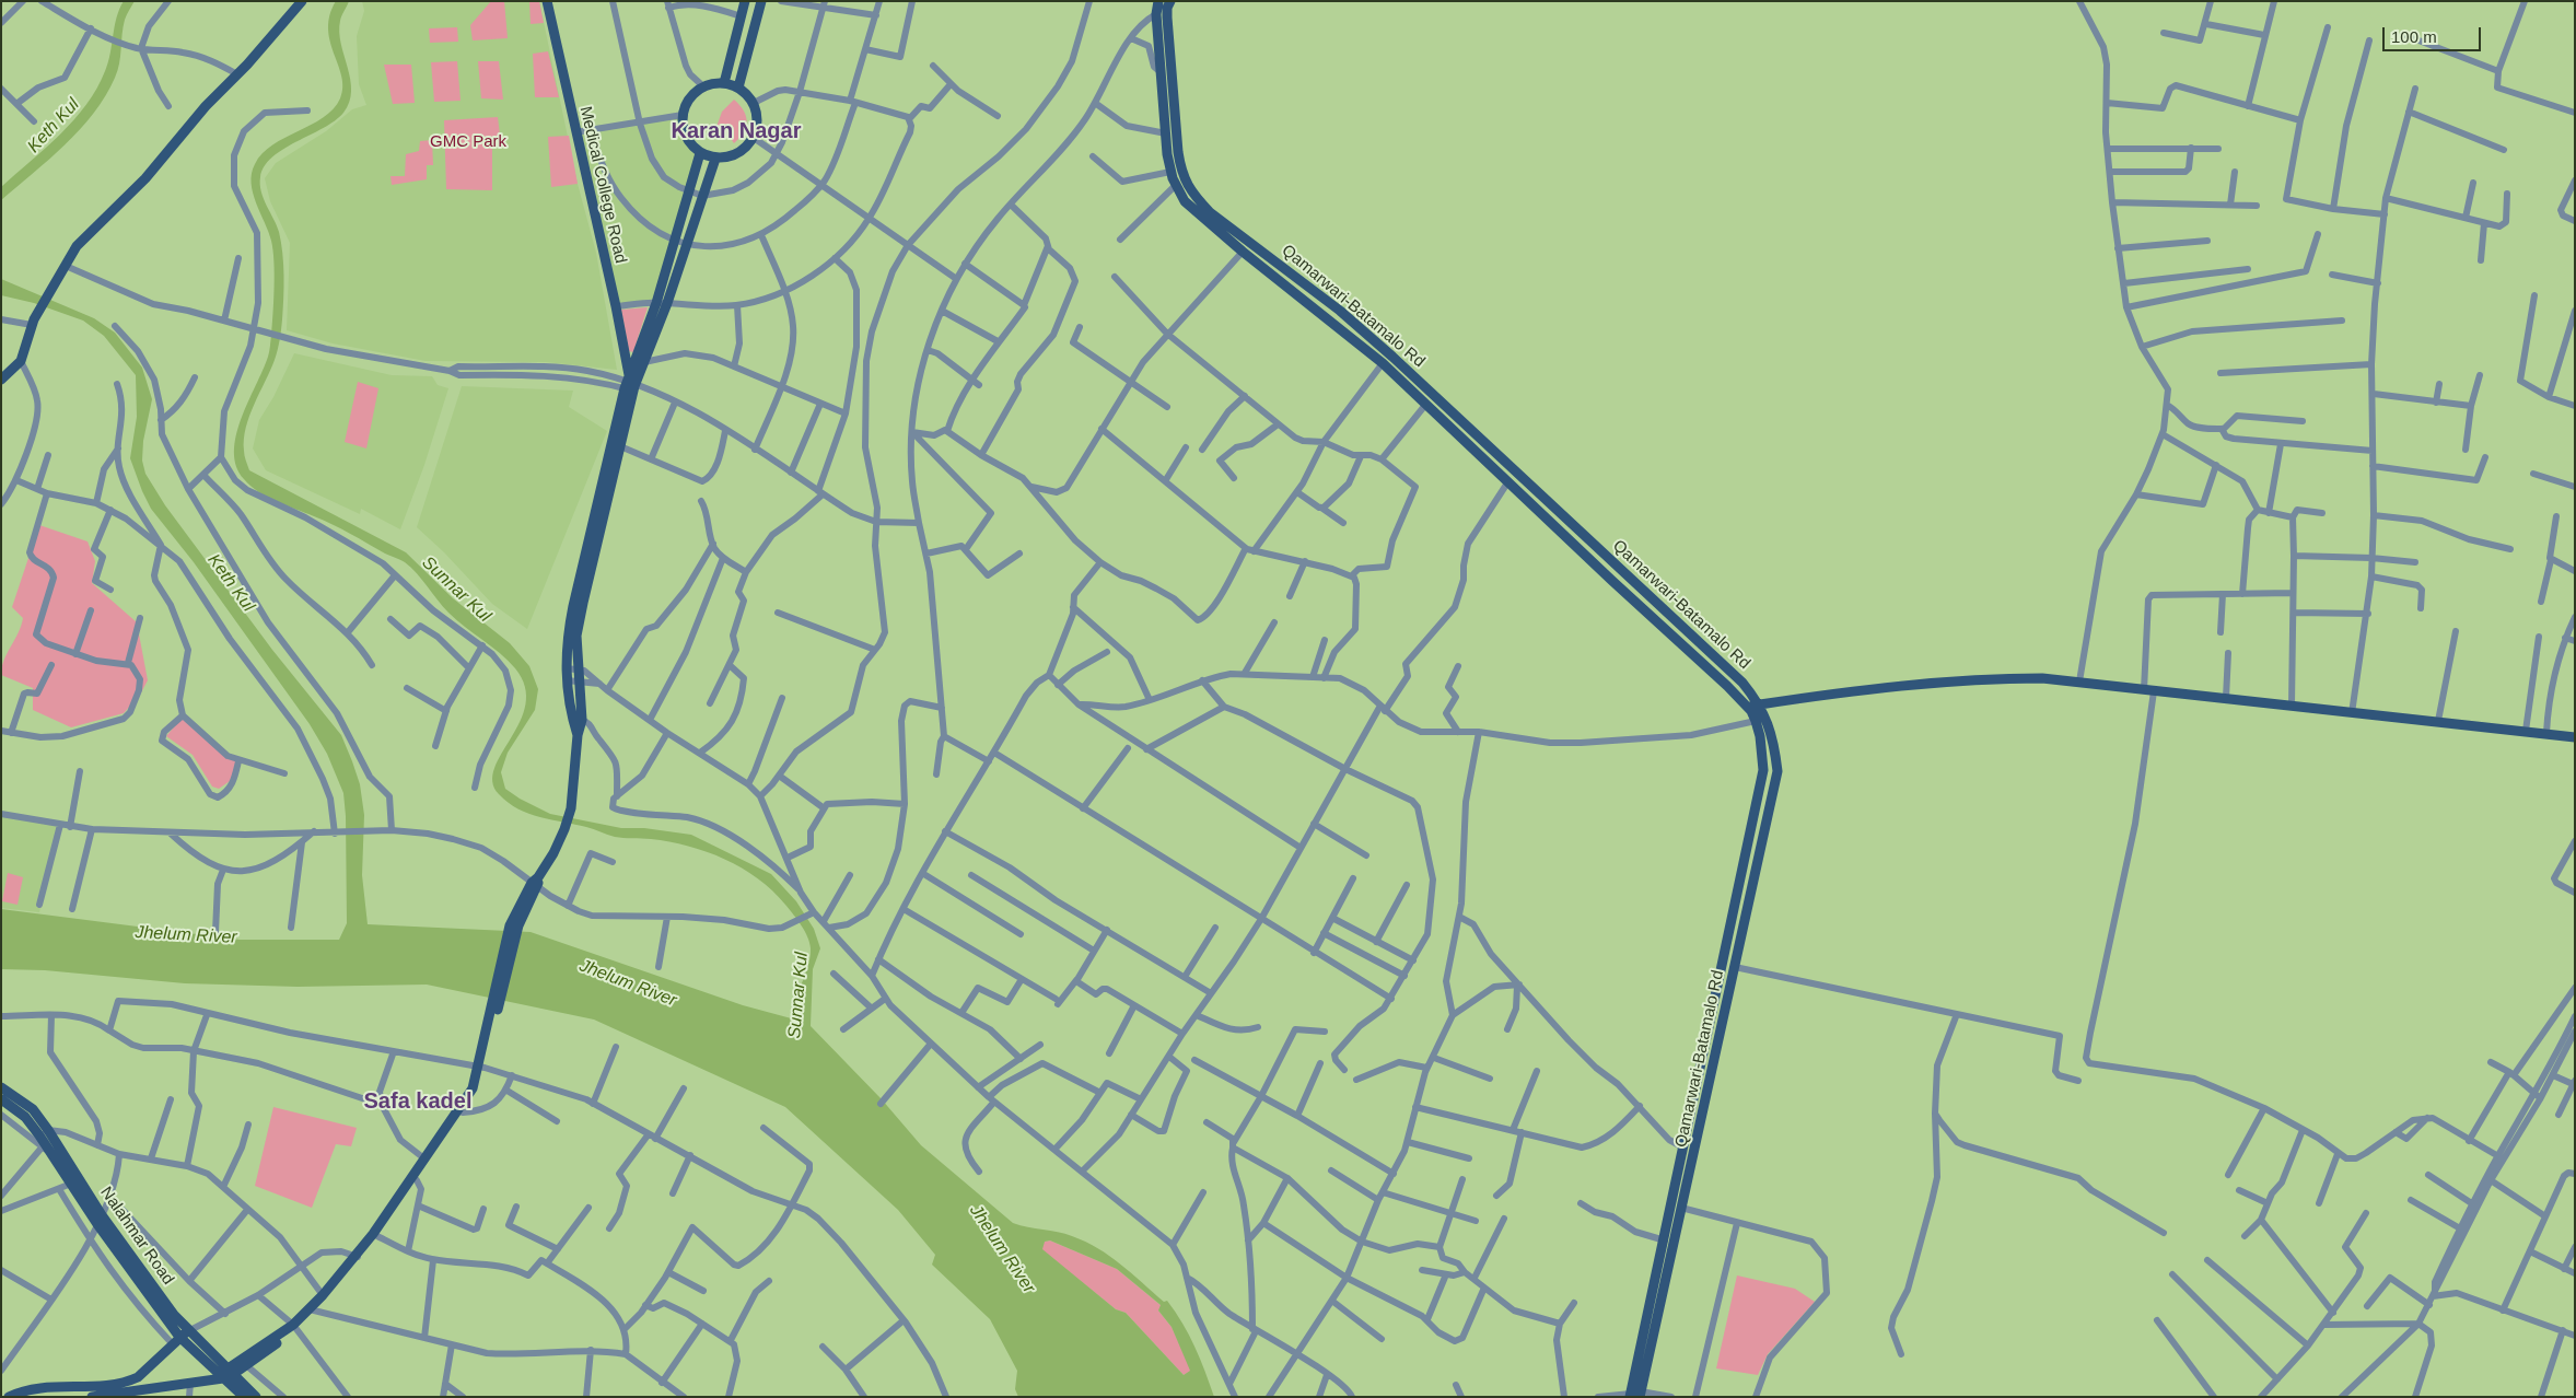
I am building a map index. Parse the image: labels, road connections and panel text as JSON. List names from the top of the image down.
{
  "streets": {
    "main road": ["Medical College Road", "Qamarwari-Batamalo Rd", "Nalahmar Road"]
  },
  "districts": ["Karan Nagar", "Safa kadel"],
  "water": ["Keth Kul", "Sunnar Kul", "Jhelum River"],
  "parks": ["GMC Park"],
  "scale_bar": "100 m"
}
